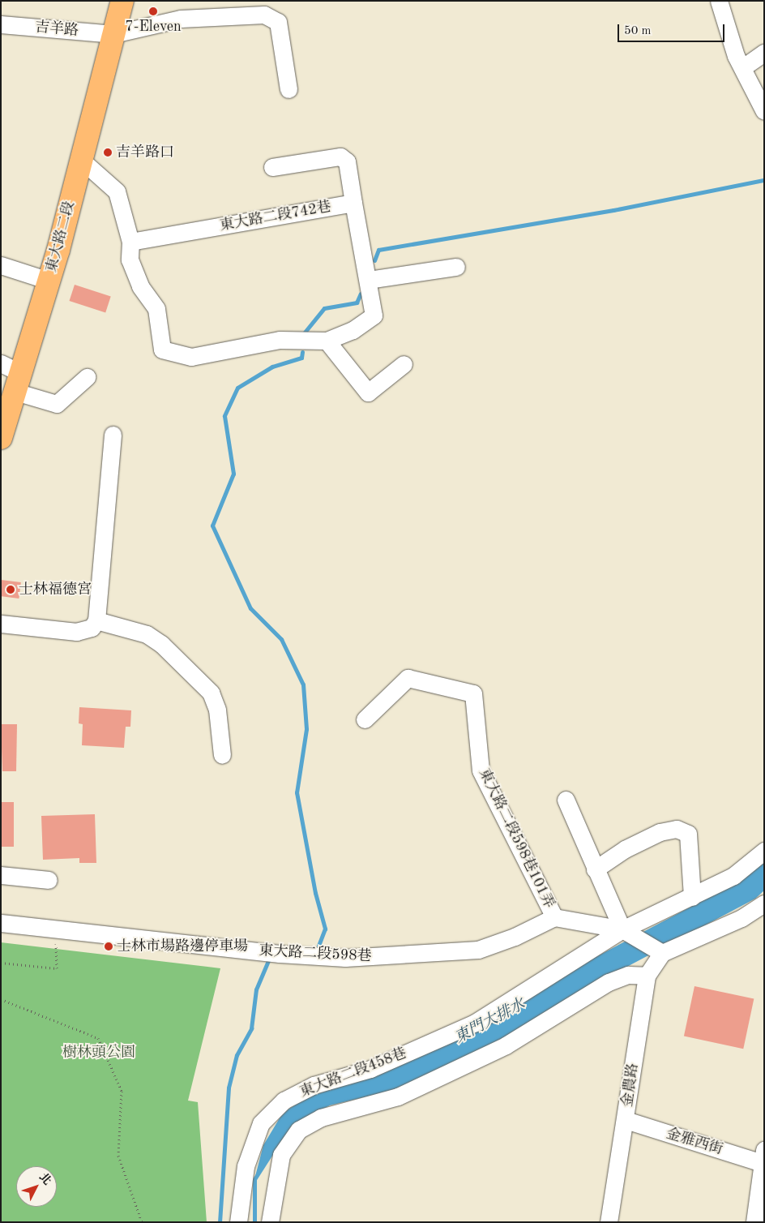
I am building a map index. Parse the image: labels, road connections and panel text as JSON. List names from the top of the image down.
{
  "streets": {
    "main road": ["東大路二段"],
    "street": [
      "吉羊路",
      "東大路二段742巷",
      "東大路二段598巷101弄",
      "東大路二段598巷",
      "東大路二段458巷",
      "金農路",
      "金雅西街"
    ]
  },
  "crossings": [
    ["吉羊路", "東大路二段"],
    ["東大路二段598巷101弄", "東大路二段598巷"],
    ["金農路", "金雅西街"]
  ],
  "water": ["東門大排水"],
  "parks": ["樹林頭公園"],
  "places": [
    "7-Eleven",
    "吉羊路口",
    "士林福德宮",
    "士林市場路邊停車場"
  ],
  "scale_bar": "50 m",
  "north": "top right"
}
